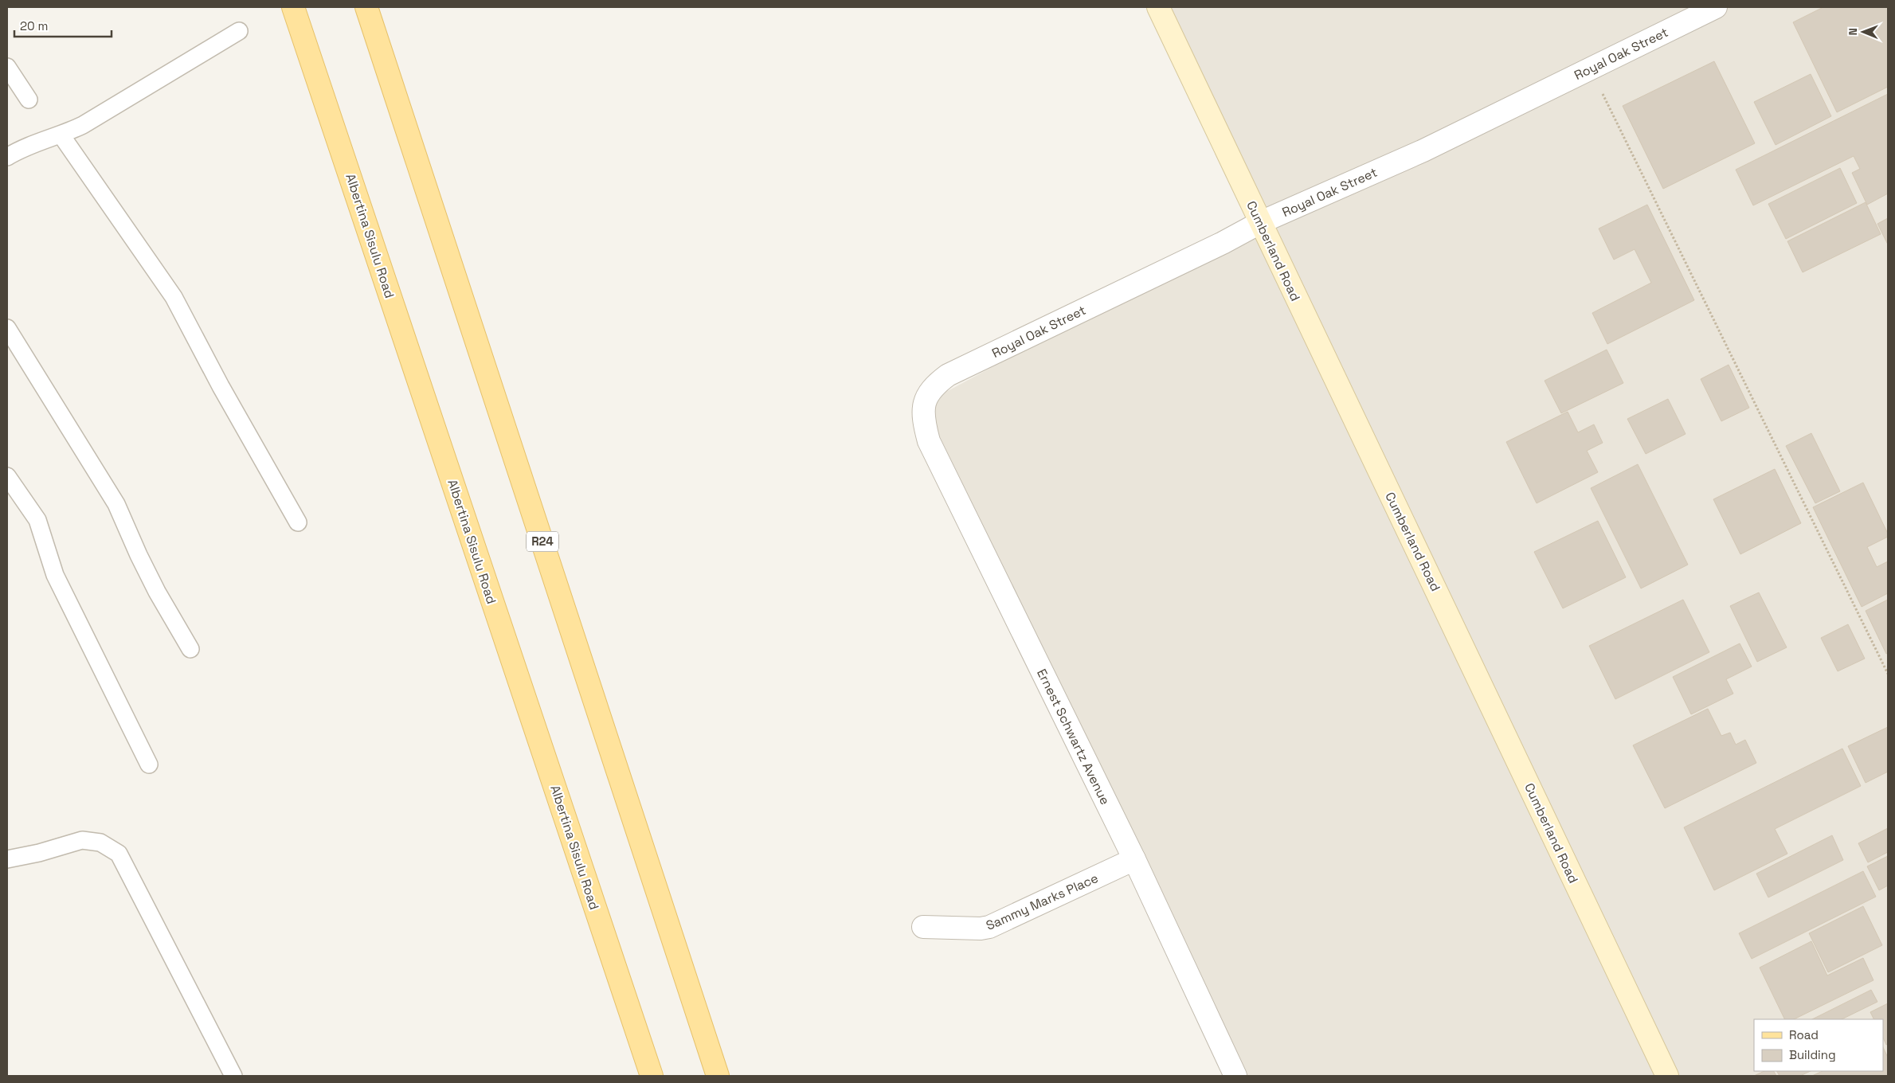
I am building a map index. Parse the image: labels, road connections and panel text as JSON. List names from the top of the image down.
{
  "streets": {
    "main road": ["Albertina Sisulu Road", "R24"],
    "street": [
      "Royal Oak Street",
      "Cumberland Road",
      "Ernest Schwartz Avenue",
      "Sammy Marks Place"
    ]
  },
  "crossings": [
    ["Royal Oak Street", "Cumberland Road"],
    ["Royal Oak Street", "Ernest Schwartz Avenue"],
    ["Ernest Schwartz Avenue", "Sammy Marks Place"]
  ],
  "legend": ["Road", "Building"],
  "scale_bar": "20 m",
  "north": "left"
}
